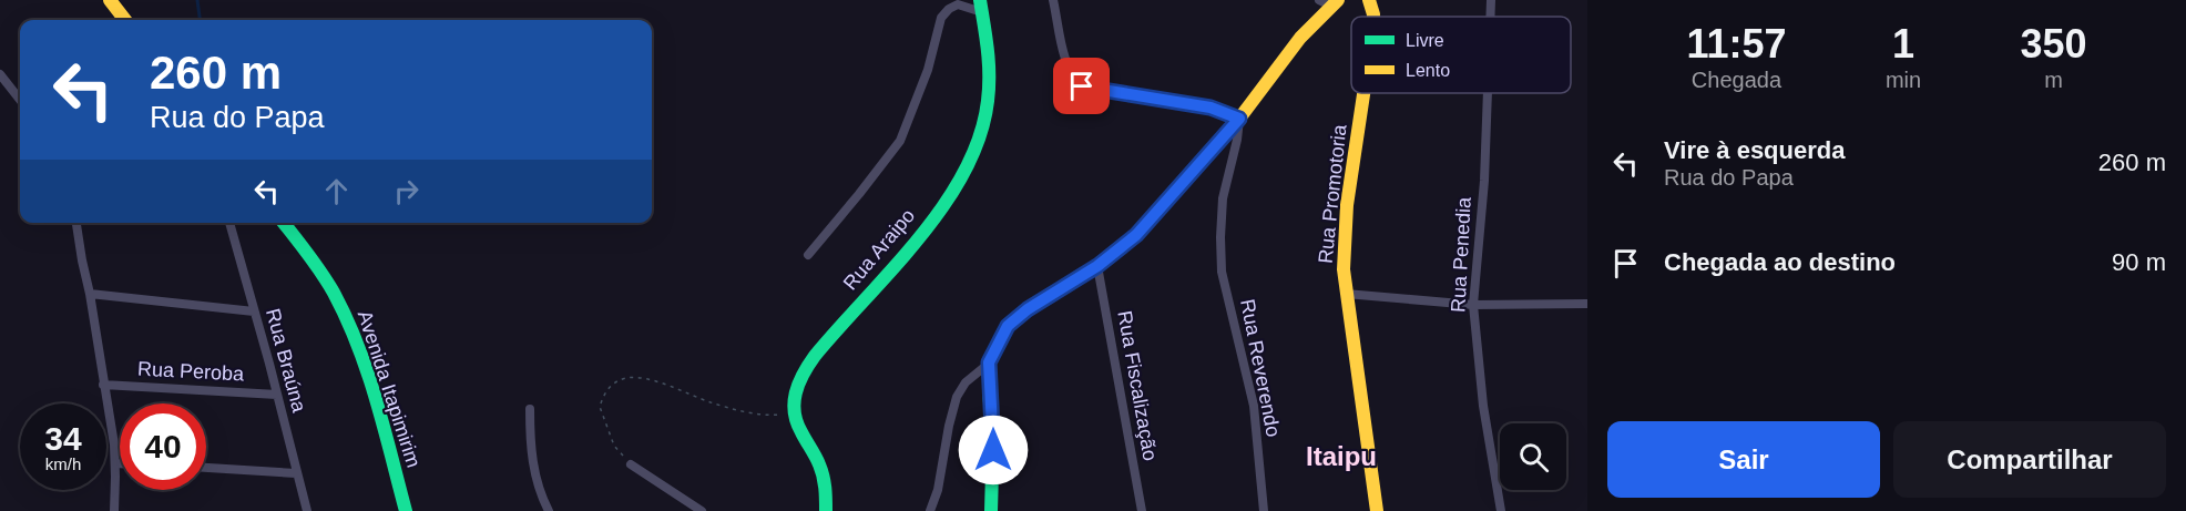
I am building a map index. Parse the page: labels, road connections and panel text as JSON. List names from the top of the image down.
{
  "streets": {
    "street": [
      "Rua Promotoria",
      "Rua Araipo",
      "Rua Penedia",
      "Rua Braúna",
      "Rua Reverendo",
      "Rua Peroba",
      "Rua Fiscalização",
      "Avenida Itapimirim"
    ]
  },
  "crossings": [
    ["Rua Braúna", "Rua Peroba"]
  ],
  "districts": ["Itaipu"],
  "legend": ["Livre", "Lento"],
  "page": {
    "eta": [
      "11:57",
      "Chegada",
      "1",
      "min",
      "350",
      "m"
    ],
    "turn": ["260 m", "Rua do Papa"],
    "list": [
      {
        "name": "Vire à esquerda",
        "note": "Rua do Papa",
        "value": "260 m"
      },
      {
        "name": "Chegada ao destino",
        "value": "90 m"
      }
    ],
    "speed": "34 km/h",
    "limit": "40",
    "buttons": ["Sair", "Compartilhar"]
  }
}
